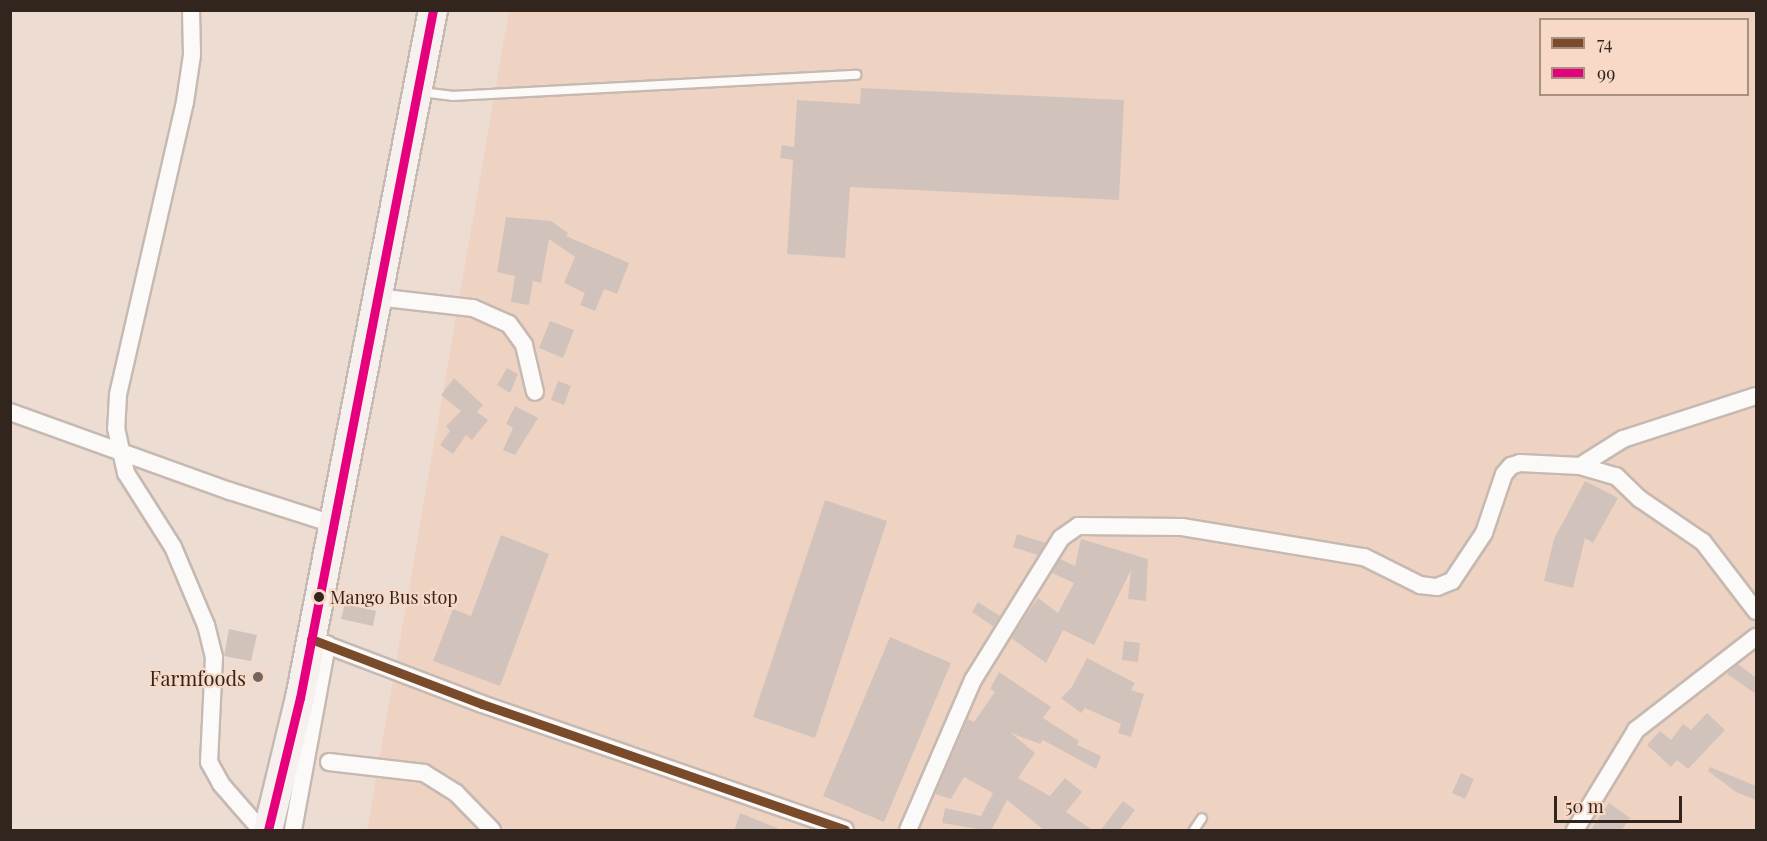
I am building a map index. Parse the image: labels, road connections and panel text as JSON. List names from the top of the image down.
{
  "places": ["Mango Bus stop", "Farmfoods"],
  "lines": ["transit line 99", "transit line 74"],
  "legend": ["74", "99"],
  "scale_bar": "50 m"
}
